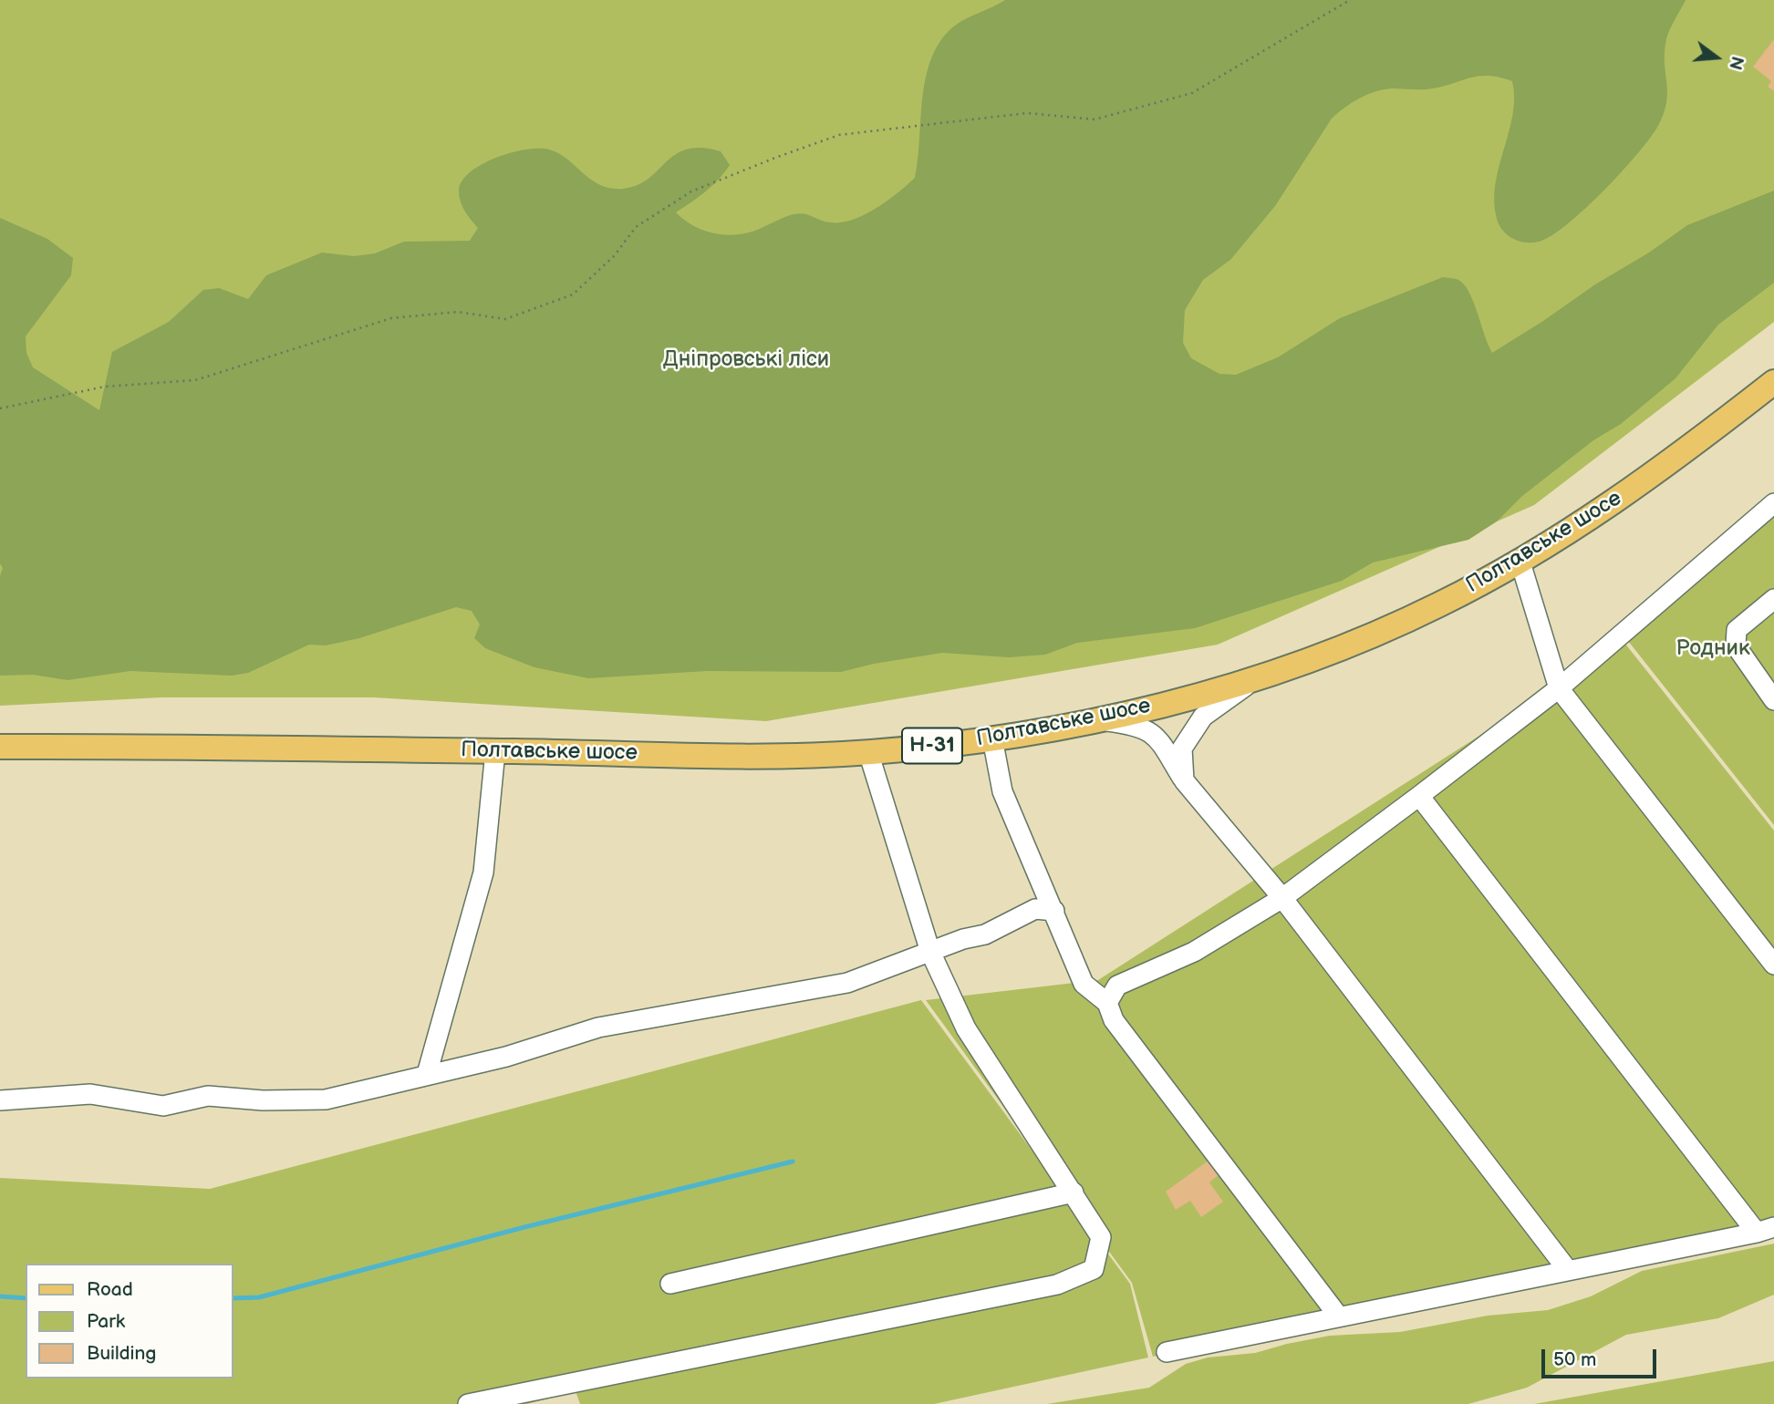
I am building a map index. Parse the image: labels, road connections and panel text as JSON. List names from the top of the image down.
{
  "streets": {
    "main road": ["Полтавське шосе", "Н-31"]
  },
  "parks": ["Дніпровські ліси", "Родник"],
  "legend": ["Road", "Park", "Building"],
  "scale_bar": "50 m",
  "north": "right"
}
